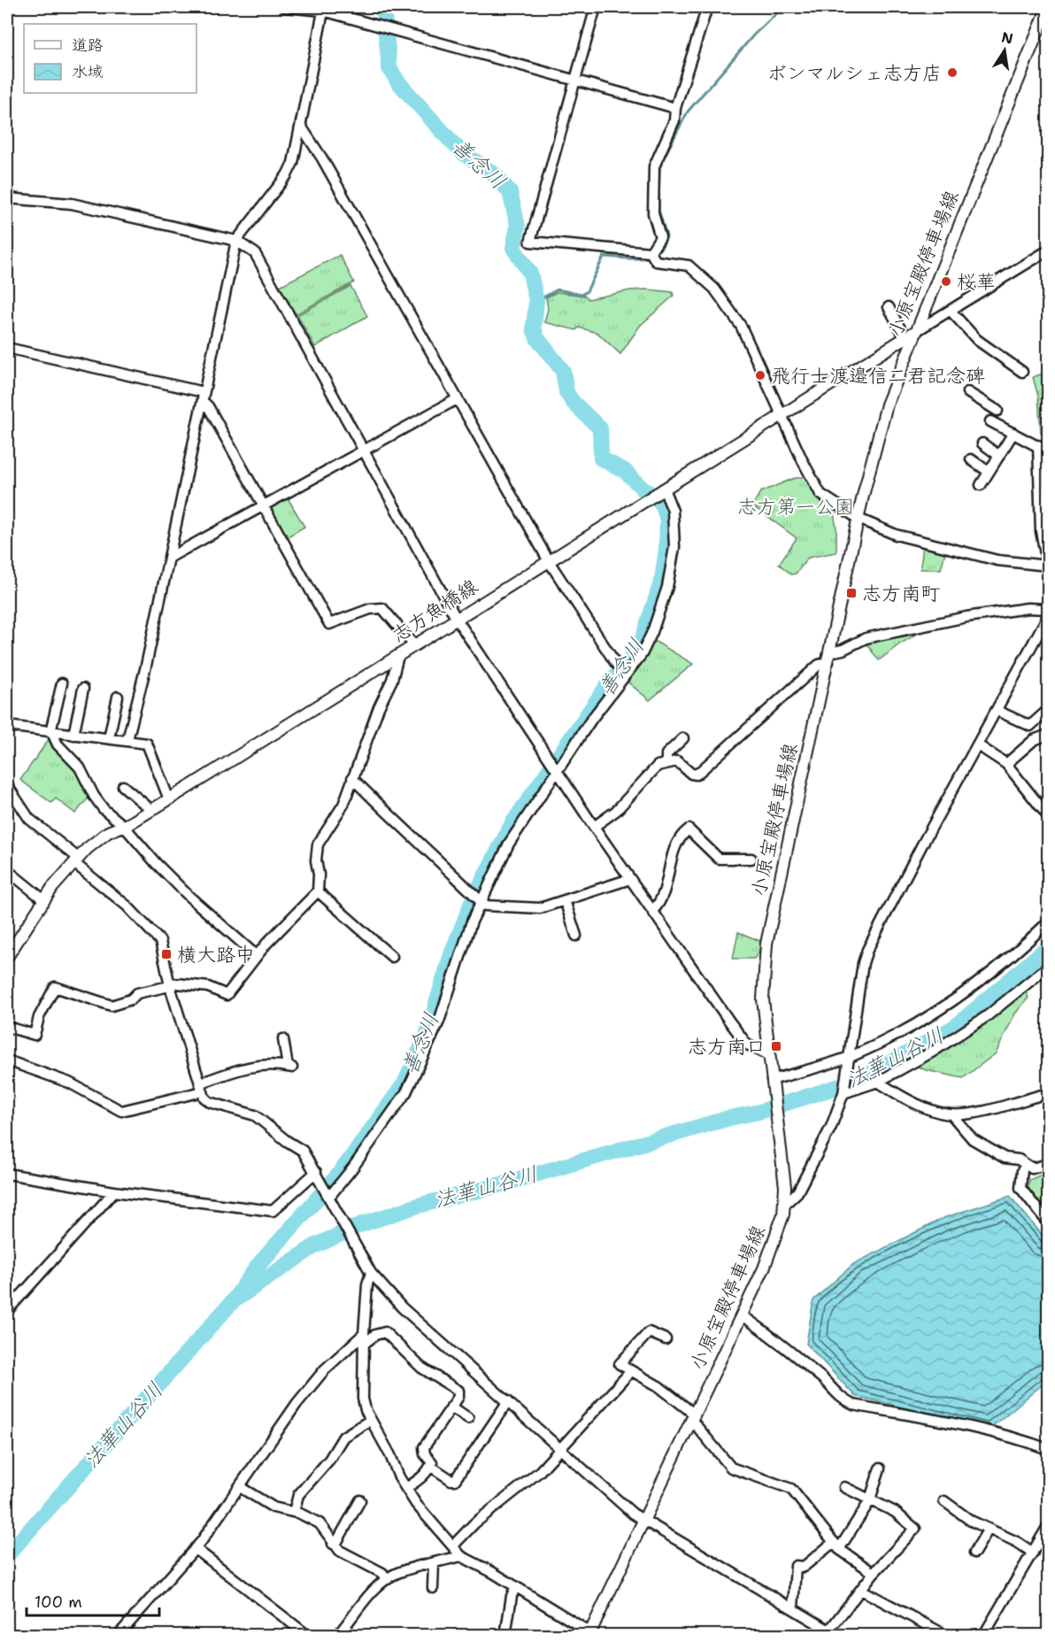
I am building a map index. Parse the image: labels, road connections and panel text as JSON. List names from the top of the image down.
{
  "streets": {
    "main road": ["小原宝殿停車場線", "志方魚橋線"]
  },
  "crossings": [
    ["小原宝殿停車場線", "志方魚橋線"]
  ],
  "water": ["善念川", "法華山谷川"],
  "parks": ["志方第一公園"],
  "places": {
    "other": ["ボンマルシェ志方店", "桜華", "飛行士渡邉信二君記念碑"],
    "transit": ["志方南町", "横大路中", "志方南口"]
  },
  "legend": ["道路", "水域"],
  "scale_bar": "100 m",
  "north": "top"
}
